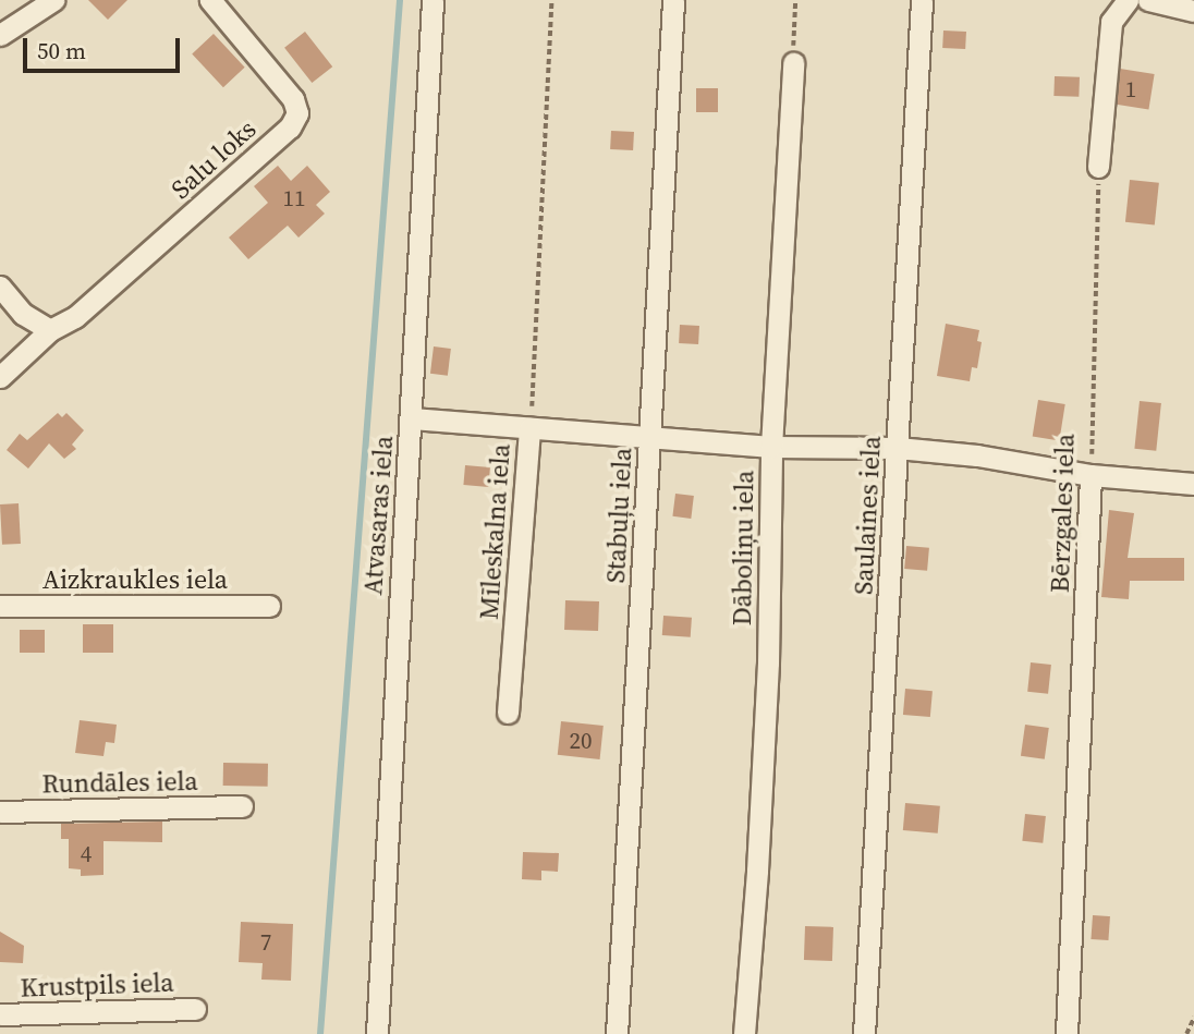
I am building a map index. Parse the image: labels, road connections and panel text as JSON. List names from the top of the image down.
{
  "streets": {
    "street": [
      "Salu loks",
      "Bērzgales iela",
      "Atvasaras iela",
      "Stabuļu iela",
      "Saulaines iela",
      "Mīleskalna iela",
      "Dāboliņu iela",
      "Aizkraukles iela",
      "Rundāles iela",
      "Krustpils iela"
    ]
  },
  "crossings": [
    ["Atvasaras iela", "Mīleskalna iela"]
  ],
  "house_numbers": [
    "1",
    "11",
    "20",
    "4",
    "7"
  ],
  "scale_bar": "50 m"
}
